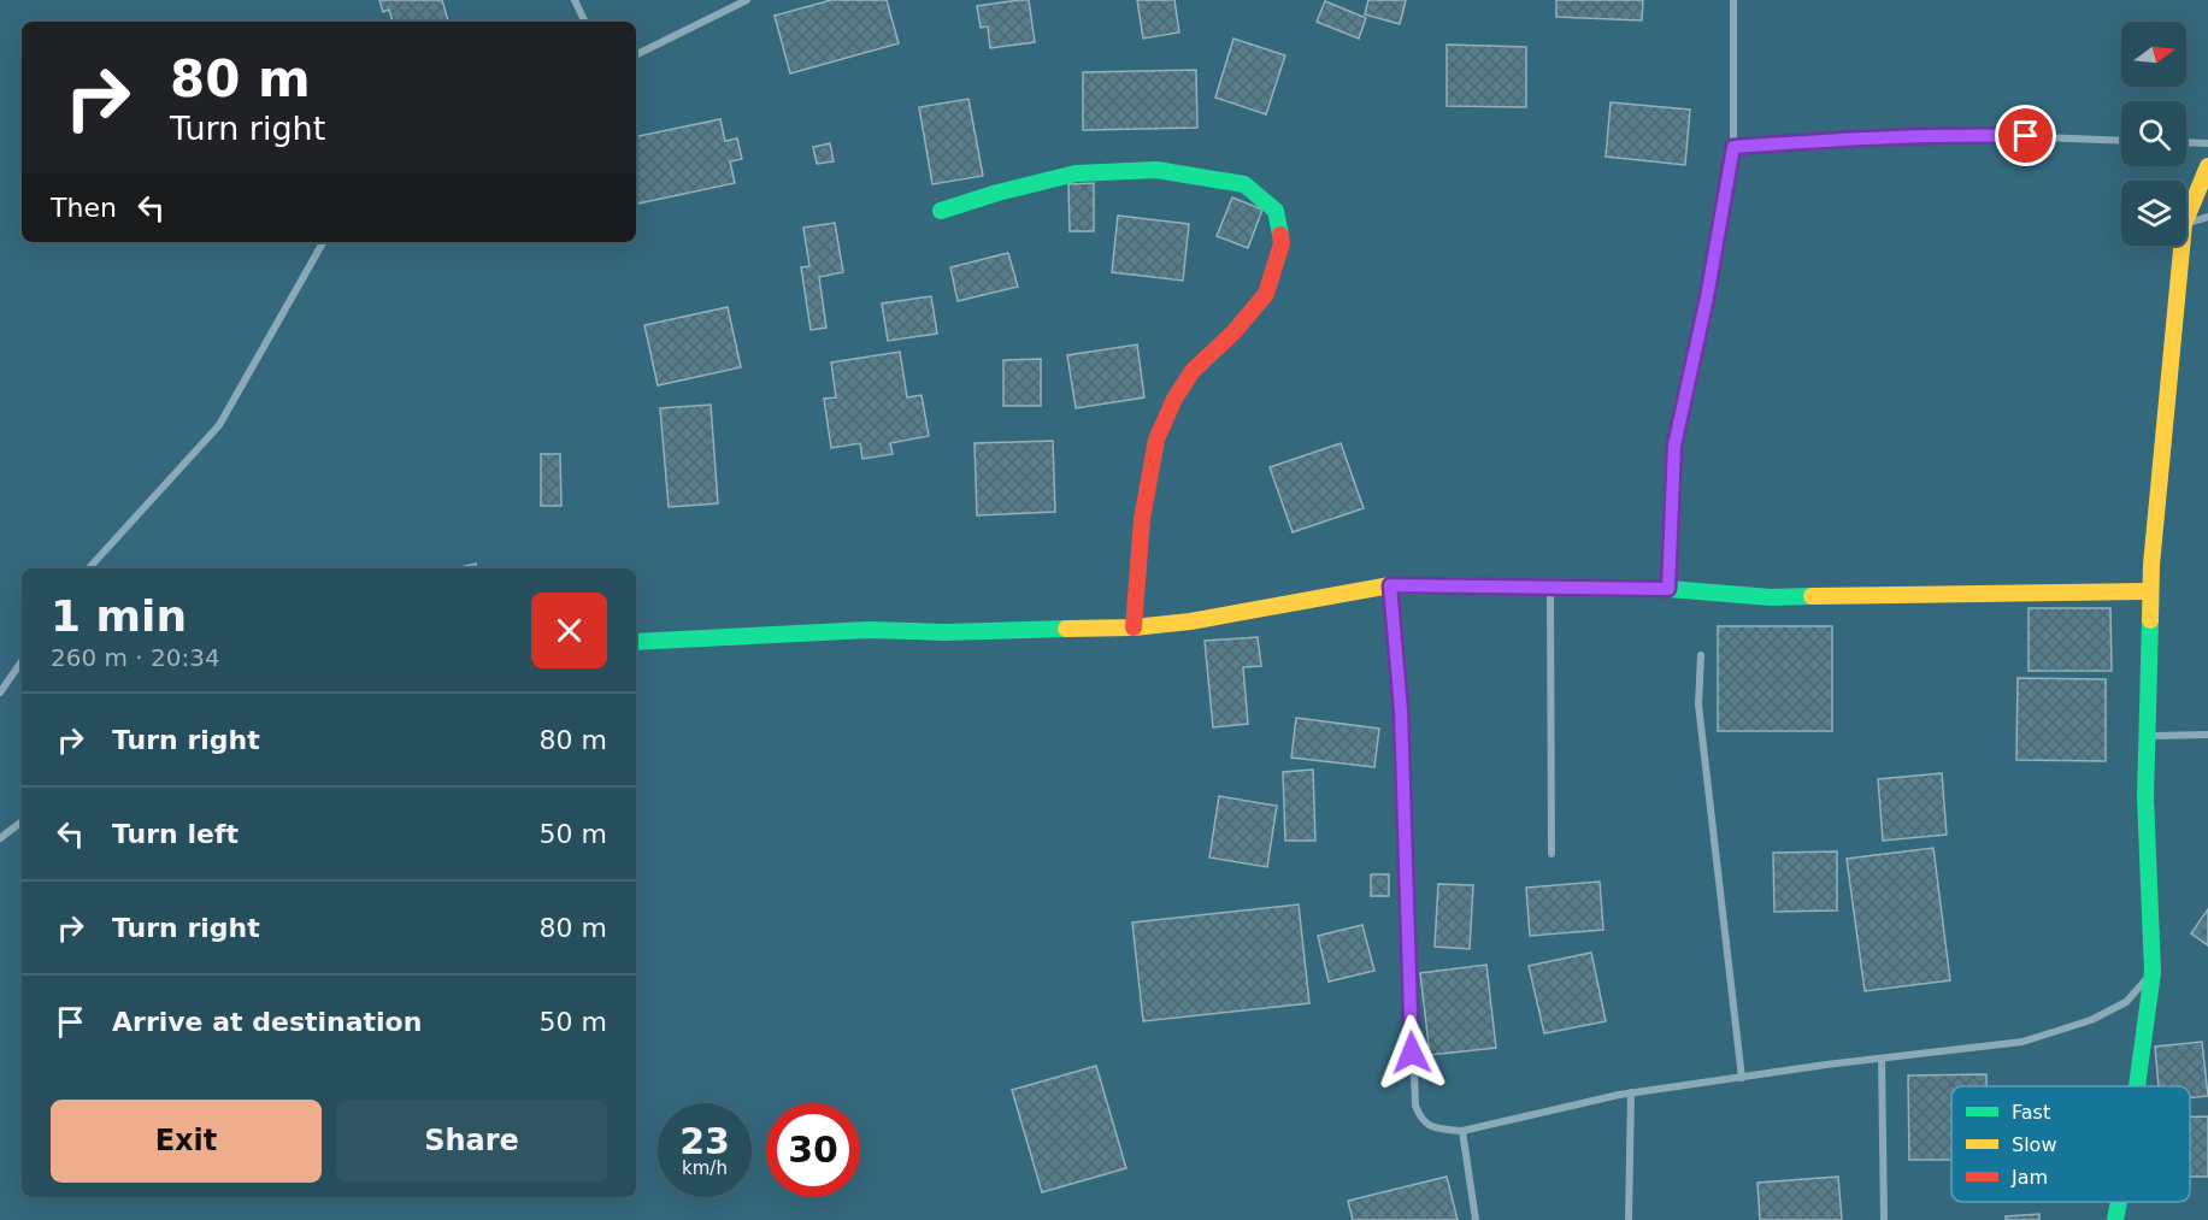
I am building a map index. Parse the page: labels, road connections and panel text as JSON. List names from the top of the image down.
{
  "legend": ["Fast", "Slow", "Jam"],
  "north": "right",
  "page": {
    "turn": ["80 m", "Turn right"],
    "then": "Then",
    "heading": ["1 min", "260 m · 20:34"],
    "list": [
      {
        "name": "Turn right",
        "value": "80 m"
      },
      {
        "name": "Turn left",
        "value": "50 m"
      },
      {
        "name": "Turn right",
        "value": "80 m"
      },
      {
        "name": "Arrive at destination",
        "value": "50 m"
      }
    ],
    "buttons": ["Exit", "Share"],
    "speed": "23 km/h",
    "limit": "30"
  }
}
